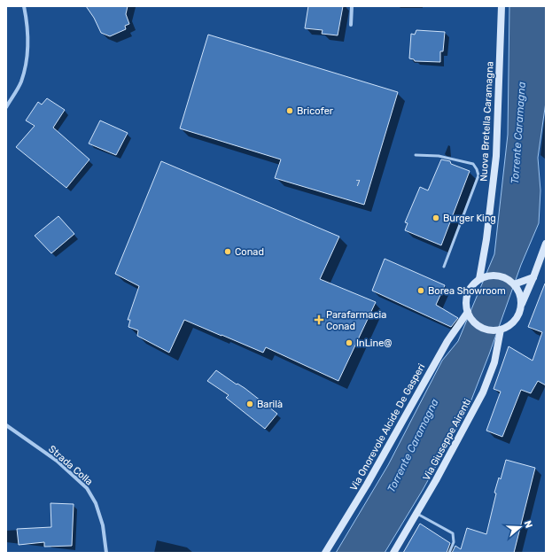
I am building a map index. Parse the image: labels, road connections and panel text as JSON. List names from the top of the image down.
{
  "streets": {
    "main road": ["Nuova Bretella Caramagna", "Via Onorevole Alcide De Gasperi", "Via Giuseppe Airenti"],
    "street": ["Strada Colla"]
  },
  "crossings": [
    ["Nuova Bretella Caramagna", "Via Onorevole Alcide De Gasperi"],
    ["Nuova Bretella Caramagna", "Via Giuseppe Airenti"],
    ["Via Onorevole Alcide De Gasperi", "Via Giuseppe Airenti"]
  ],
  "water": ["Torrente Caramagna"],
  "places": {
    "other": [
      "Bricofer",
      "Burger King",
      "Conad",
      "Borea Showroom",
      "InLine@",
      "Barilà"
    ],
    "health": ["Parafarmacia Conad"]
  },
  "house_numbers": ["7"],
  "north": "right"
}
